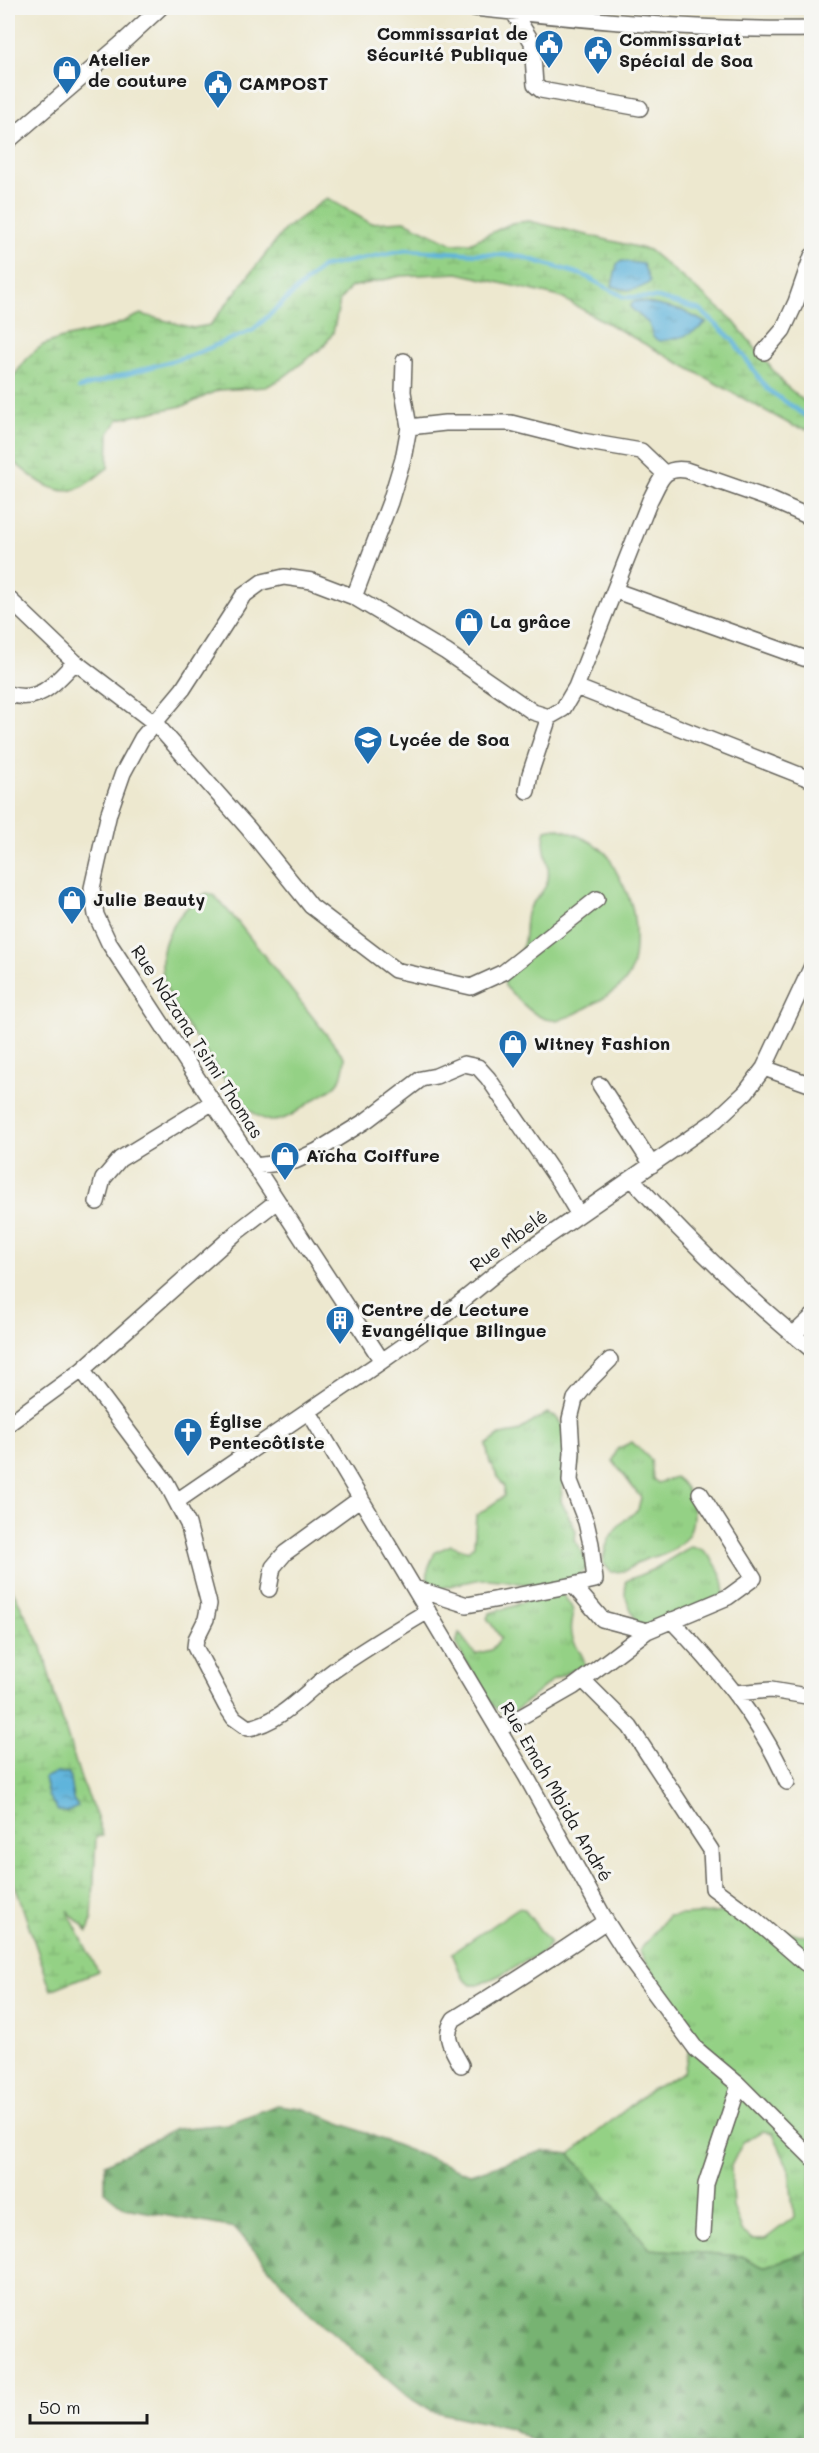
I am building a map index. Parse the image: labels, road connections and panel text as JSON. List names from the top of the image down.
{
  "streets": {
    "street": ["Rue Ndzana Tsimi Thomas", "Rue Mbelé", "Rue Emah Mbida André"]
  },
  "crossings": [
    ["Rue Ndzana Tsimi Thomas", "Rue Mbelé"],
    ["Rue Mbelé", "Rue Emah Mbida André"]
  ],
  "places": {
    "public building": ["Commissariat de Sécurité Publique", "Commissariat Spécial de Soa", "CAMPOST"],
    "shop": [
      "Atelier de couture",
      "La grâce",
      "Julie Beauty",
      "Witney Fashion",
      "Aïcha Coiffure"
    ],
    "school or university": ["Lycée de Soa"],
    "building": ["Centre de Lecture Evangélique Bilingue"],
    "church": ["Église Pentecôtiste"]
  },
  "scale_bar": "50 m"
}
